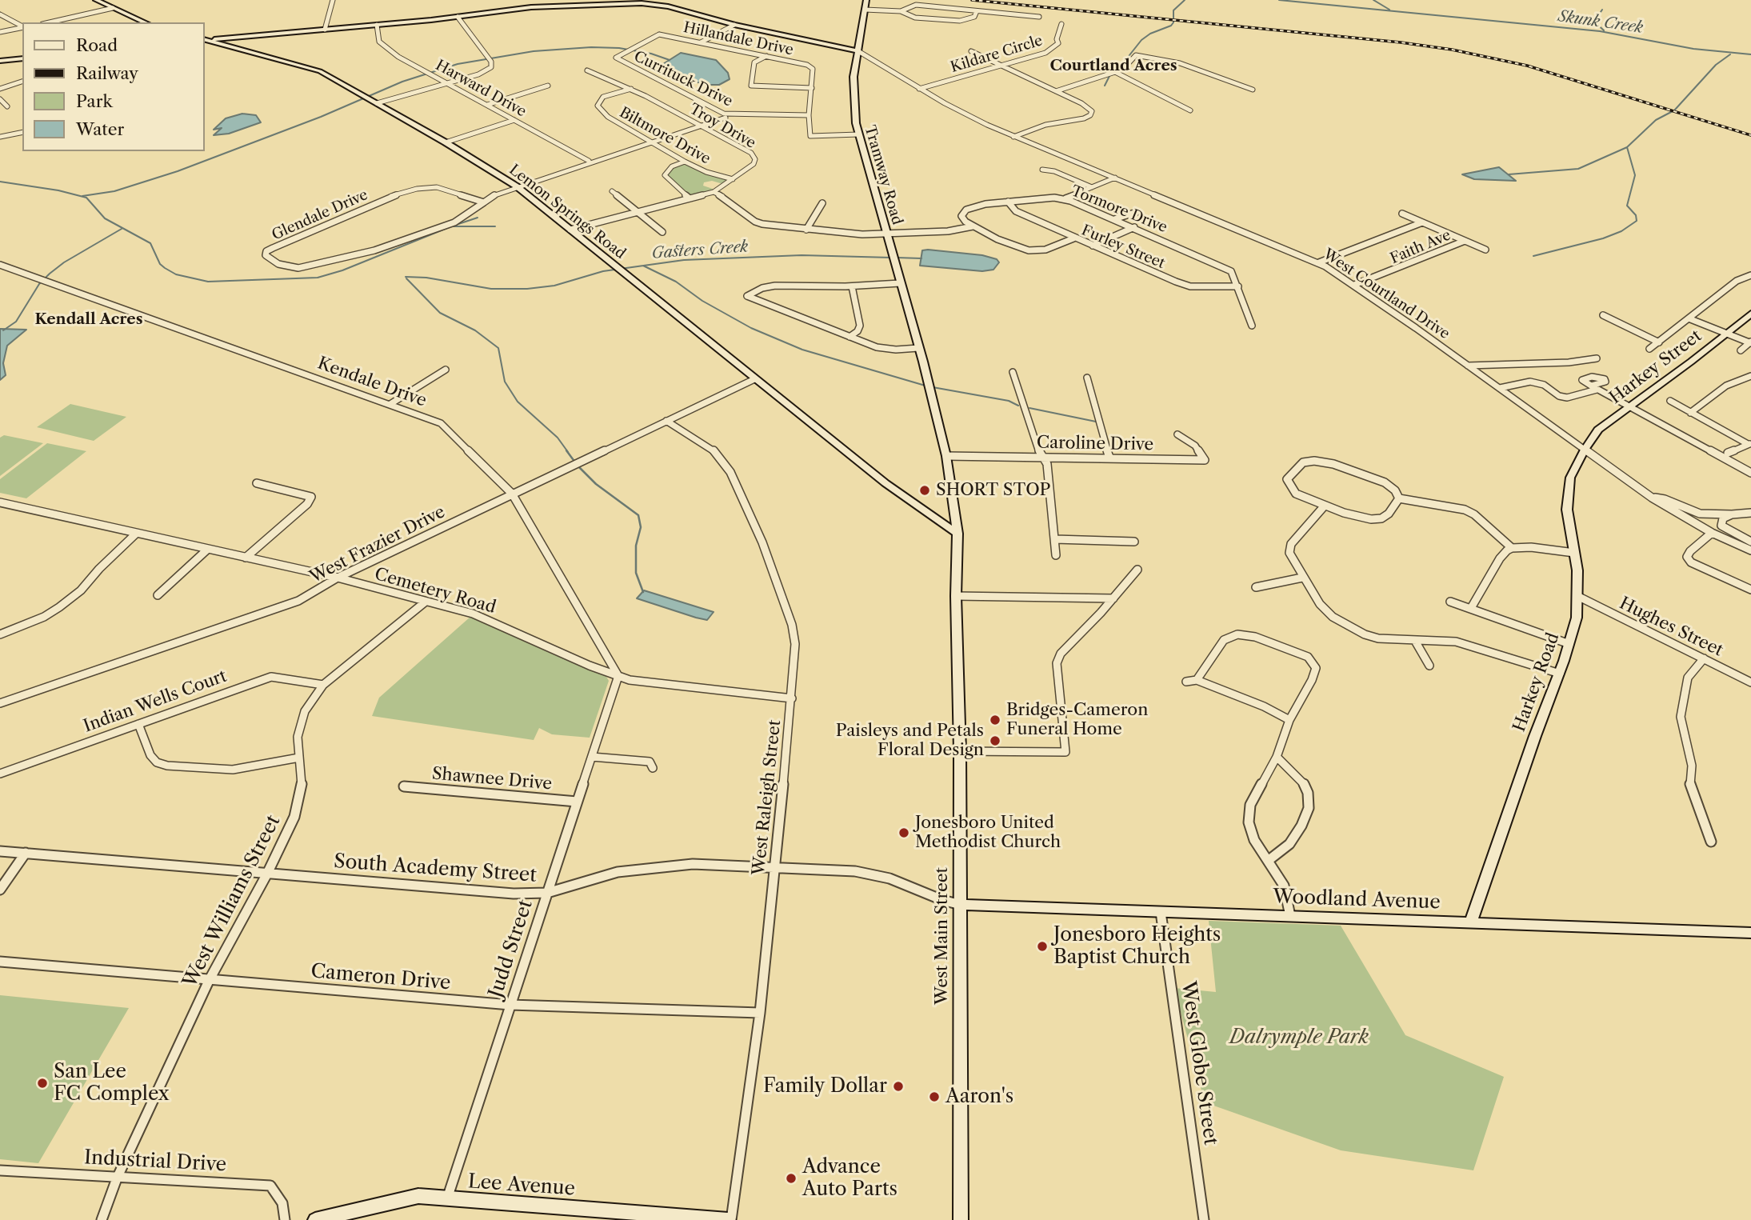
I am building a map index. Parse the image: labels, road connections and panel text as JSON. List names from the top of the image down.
{
  "streets": {
    "street": [
      "Hillandale Drive",
      "Kildare Circle",
      "Currituck Drive",
      "Harward Drive",
      "Troy Drive",
      "Biltmore Drive",
      "Tramway Road",
      "Tormore Drive",
      "Lemon Springs Road",
      "Glendale Drive",
      "Furley Street",
      "Faith Ave",
      "West Courtland Drive",
      "Harkey Street",
      "Kendale Drive",
      "Caroline Drive",
      "West Frazier Drive",
      "Cemetery Road",
      "Hughes Street",
      "Harkey Road",
      "Indian Wells Court",
      "Shawnee Drive",
      "West Raleigh Street",
      "South Academy Street",
      "Woodland Avenue",
      "West Williams Street",
      "West Main Street",
      "Judd Street",
      "Cameron Drive",
      "West Globe Street",
      "Industrial Drive",
      "Lee Avenue"
    ]
  },
  "crossings": [
    ["Hillandale Drive", "Currituck Drive"],
    ["Hillandale Drive", "Tramway Road"],
    ["Kildare Circle", "West Courtland Drive"],
    ["Harward Drive", "Glendale Drive"],
    ["Troy Drive", "Biltmore Drive"],
    ["Troy Drive", "Lemon Springs Road"],
    ["Troy Drive", "Glendale Drive"],
    ["Biltmore Drive", "Glendale Drive"],
    ["Tramway Road", "West Courtland Drive"],
    ["Tramway Road", "West Main Street"],
    ["Tormore Drive", "Furley Street"],
    ["Lemon Springs Road", "Glendale Drive"],
    ["Lemon Springs Road", "West Frazier Drive"],
    ["Lemon Springs Road", "West Main Street"],
    ["Faith Ave", "West Courtland Drive"],
    ["West Courtland Drive", "Harkey Street"],
    ["West Courtland Drive", "Harkey Road"],
    ["Harkey Street", "Harkey Road"],
    ["Kendale Drive", "West Frazier Drive"],
    ["Kendale Drive", "Cemetery Road"],
    ["Kendale Drive", "Judd Street"],
    ["Caroline Drive", "West Main Street"],
    ["West Frazier Drive", "Cemetery Road"],
    ["West Frazier Drive", "West Raleigh Street"],
    ["Cemetery Road", "West Raleigh Street"],
    ["Cemetery Road", "West Williams Street"],
    ["Cemetery Road", "Judd Street"],
    ["Hughes Street", "Harkey Road"],
    ["Harkey Road", "Woodland Avenue"],
    ["Indian Wells Court", "West Williams Street"],
    ["Shawnee Drive", "Judd Street"],
    ["West Raleigh Street", "South Academy Street"],
    ["West Raleigh Street", "Cameron Drive"],
    ["West Raleigh Street", "Lee Avenue"],
    ["South Academy Street", "Woodland Avenue"],
    ["South Academy Street", "West Williams Street"],
    ["South Academy Street", "West Main Street"],
    ["South Academy Street", "Judd Street"],
    ["Woodland Avenue", "West Main Street"],
    ["Woodland Avenue", "West Globe Street"],
    ["West Williams Street", "Cameron Drive"],
    ["West Williams Street", "Industrial Drive"],
    ["Judd Street", "Cameron Drive"],
    ["Judd Street", "Lee Avenue"]
  ],
  "districts": ["Courtland Acres", "Kendall Acres"],
  "water": ["Skunk Creek", "Gasters Creek"],
  "parks": ["Dalrymple Park"],
  "places": [
    "SHORT STOP",
    "Bridges-Cameron Funeral Home",
    "Paisleys and Petals Floral Design",
    "Jonesboro United Methodist Church",
    "Jonesboro Heights Baptist Church",
    "San Lee FC Complex",
    "Family Dollar",
    "Aaron's",
    "Advance Auto Parts"
  ],
  "legend": [
    "Road",
    "Railway",
    "Park",
    "Water"
  ]
}
